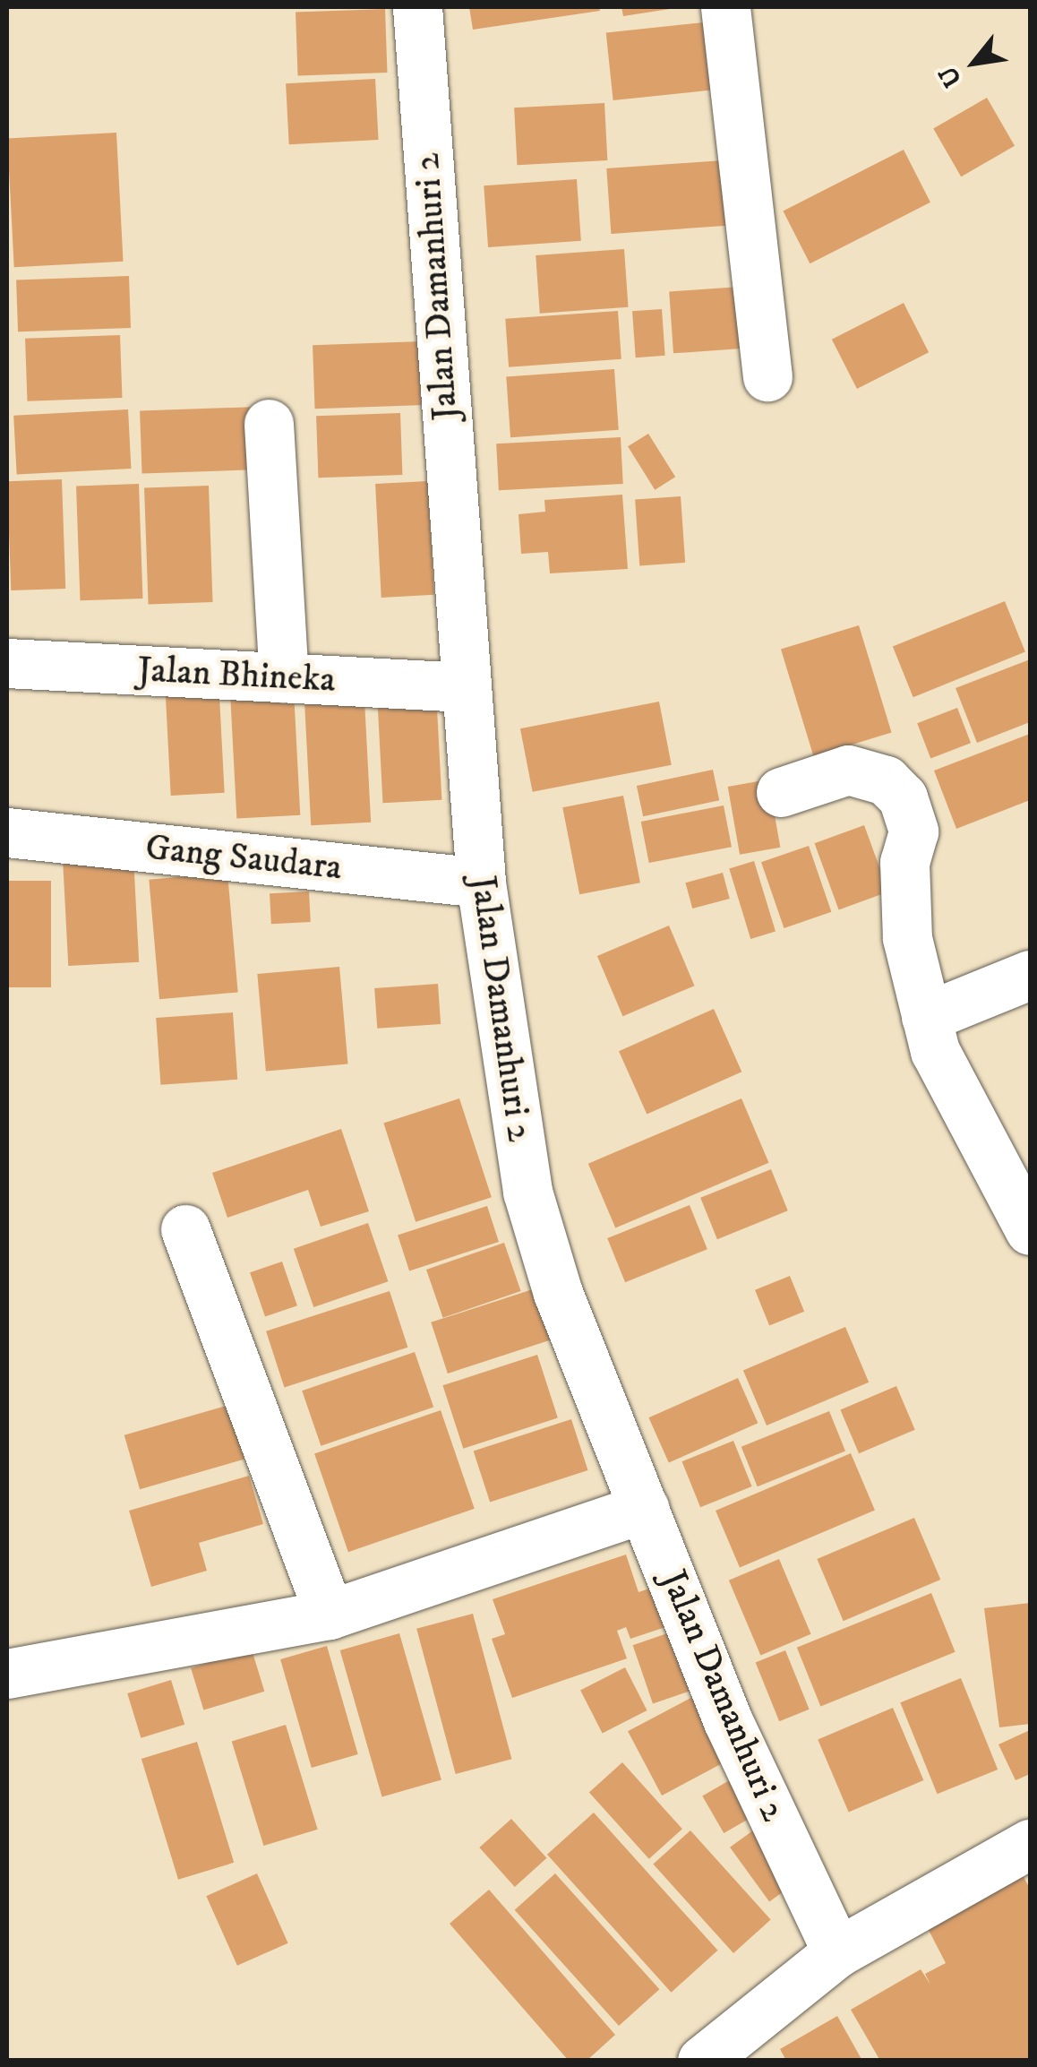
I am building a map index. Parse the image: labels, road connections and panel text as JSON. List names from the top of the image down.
{
  "streets": {
    "street": ["Jalan Damanhuri 2", "Jalan Bhineka", "Gang Saudara"]
  },
  "crossings": [
    ["Jalan Damanhuri 2", "Jalan Bhineka"],
    ["Jalan Damanhuri 2", "Gang Saudara"]
  ],
  "north": "bottom left"
}
